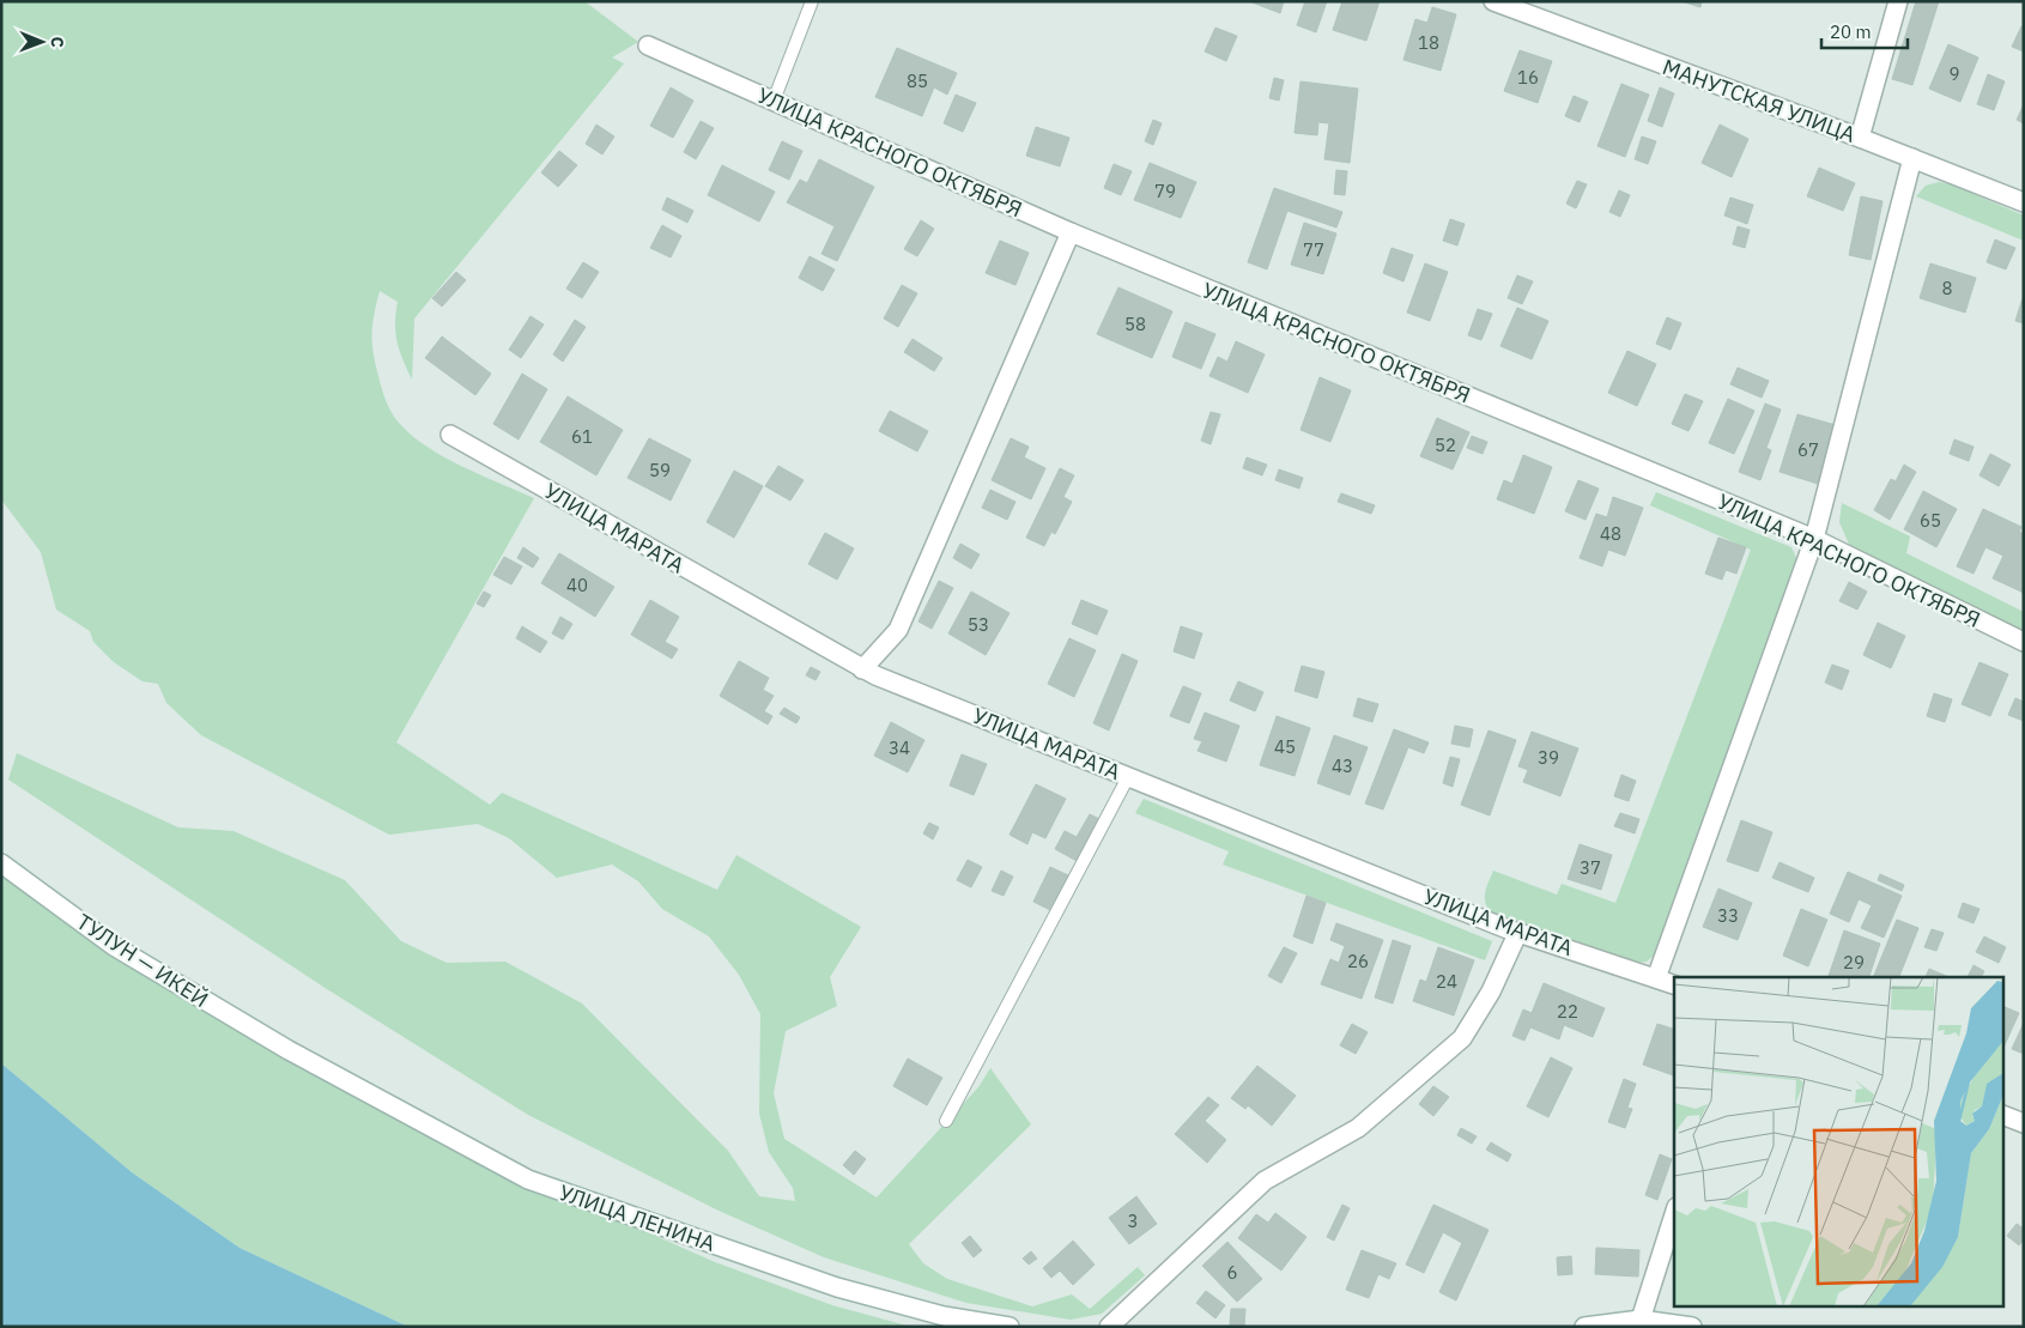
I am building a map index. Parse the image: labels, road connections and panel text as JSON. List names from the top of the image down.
{
  "streets": {
    "street": [
      "МАНУТСКАЯ УЛИЦА",
      "УЛИЦА КРАСНОГО ОКТЯБРЯ",
      "УЛИЦА МАРАТА",
      "ТУЛУН — ИКЕЙ",
      "УЛИЦА ЛЕНИНА"
    ]
  },
  "crossings": [
    ["ТУЛУН — ИКЕЙ", "УЛИЦА ЛЕНИНА"]
  ],
  "house_numbers": [
    "18",
    "9",
    "16",
    "85",
    "79",
    "77",
    "8",
    "58",
    "61",
    "52",
    "67",
    "59",
    "65",
    "48",
    "40",
    "53",
    "45",
    "34",
    "39",
    "43",
    "37",
    "33",
    "26",
    "29",
    "24",
    "22",
    "3",
    "6"
  ],
  "scale_bar": "20 m",
  "north": "right"
}
